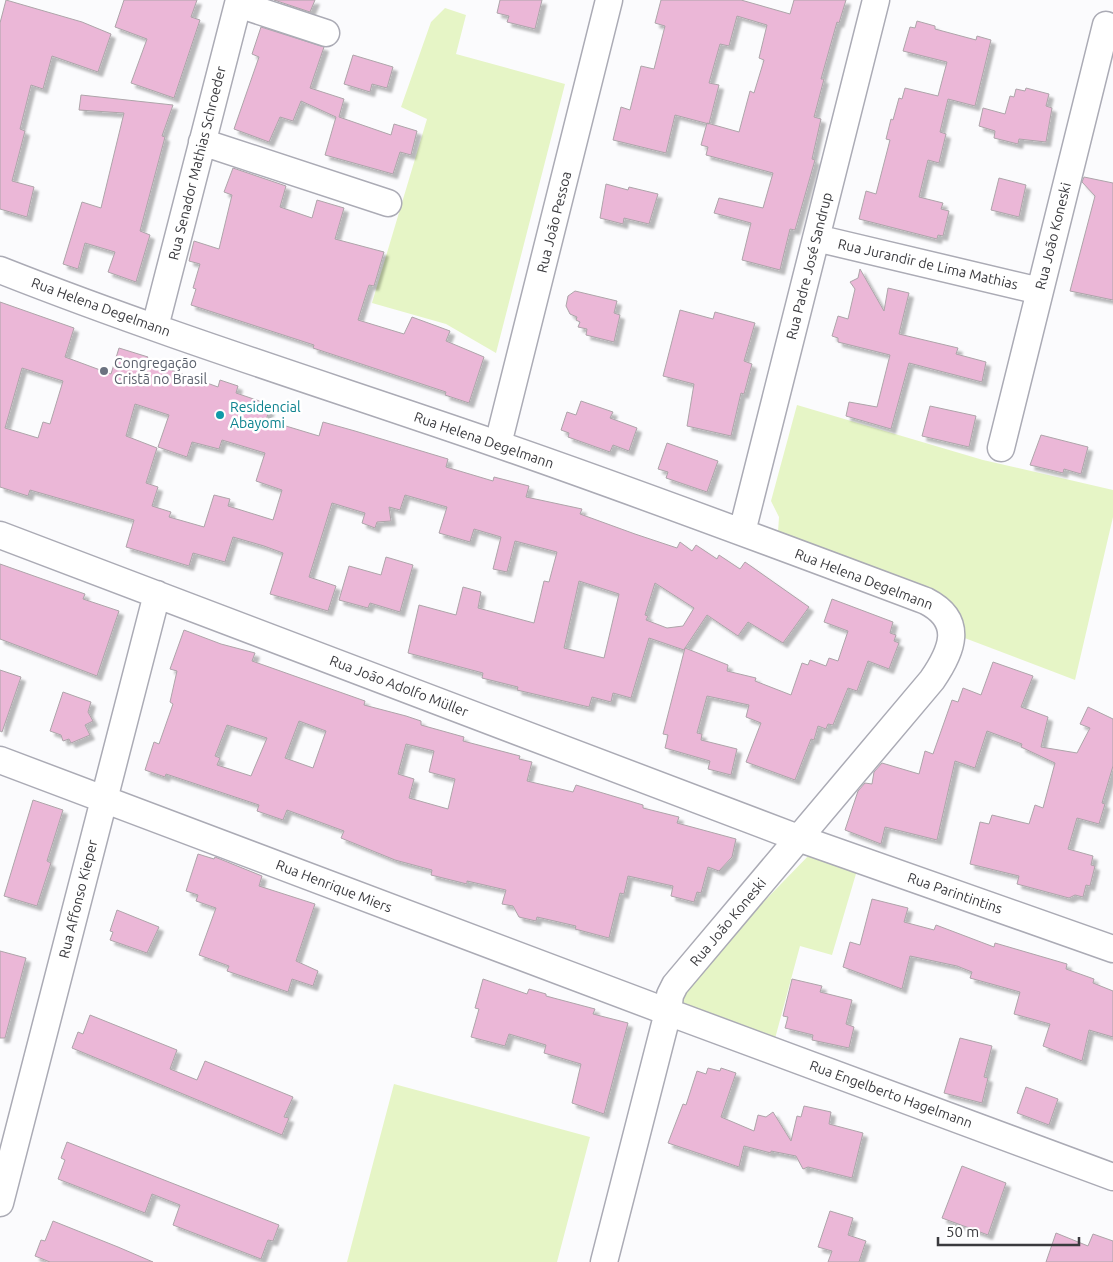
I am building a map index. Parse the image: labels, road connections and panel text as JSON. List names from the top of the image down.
{
  "streets": {
    "street": [
      "Rua Senador Mathias Schroeder",
      "Rua João Pessoa",
      "Rua João Koneski",
      "Rua Jurandir de Lima Mathias",
      "Rua Padre José Sandrup",
      "Rua Helena Degelmann",
      "Rua João Adolfo Müller",
      "Rua Henrique Miers",
      "Rua Parintintins",
      "Rua Affonso Kieper",
      "Rua Engelberto Hagelmann"
    ]
  },
  "crossings": [
    ["Rua Senador Mathias Schroeder", "Rua Helena Degelmann"],
    ["Rua João Pessoa", "Rua Helena Degelmann"],
    ["Rua João Koneski", "Rua Jurandir de Lima Mathias"],
    ["Rua João Koneski", "Rua Helena Degelmann"],
    ["Rua João Koneski", "Rua João Adolfo Müller"],
    ["Rua João Koneski", "Rua Henrique Miers"],
    ["Rua João Koneski", "Rua Parintintins"],
    ["Rua João Koneski", "Rua Engelberto Hagelmann"],
    ["Rua Jurandir de Lima Mathias", "Rua Padre José Sandrup"],
    ["Rua Padre José Sandrup", "Rua Helena Degelmann"],
    ["Rua João Adolfo Müller", "Rua Parintintins"],
    ["Rua João Adolfo Müller", "Rua Affonso Kieper"],
    ["Rua Henrique Miers", "Rua Affonso Kieper"],
    ["Rua Henrique Miers", "Rua Engelberto Hagelmann"]
  ],
  "places": ["Congregação Cristã no Brasil", "Residencial Abayomi"],
  "scale_bar": "50 m"
}
